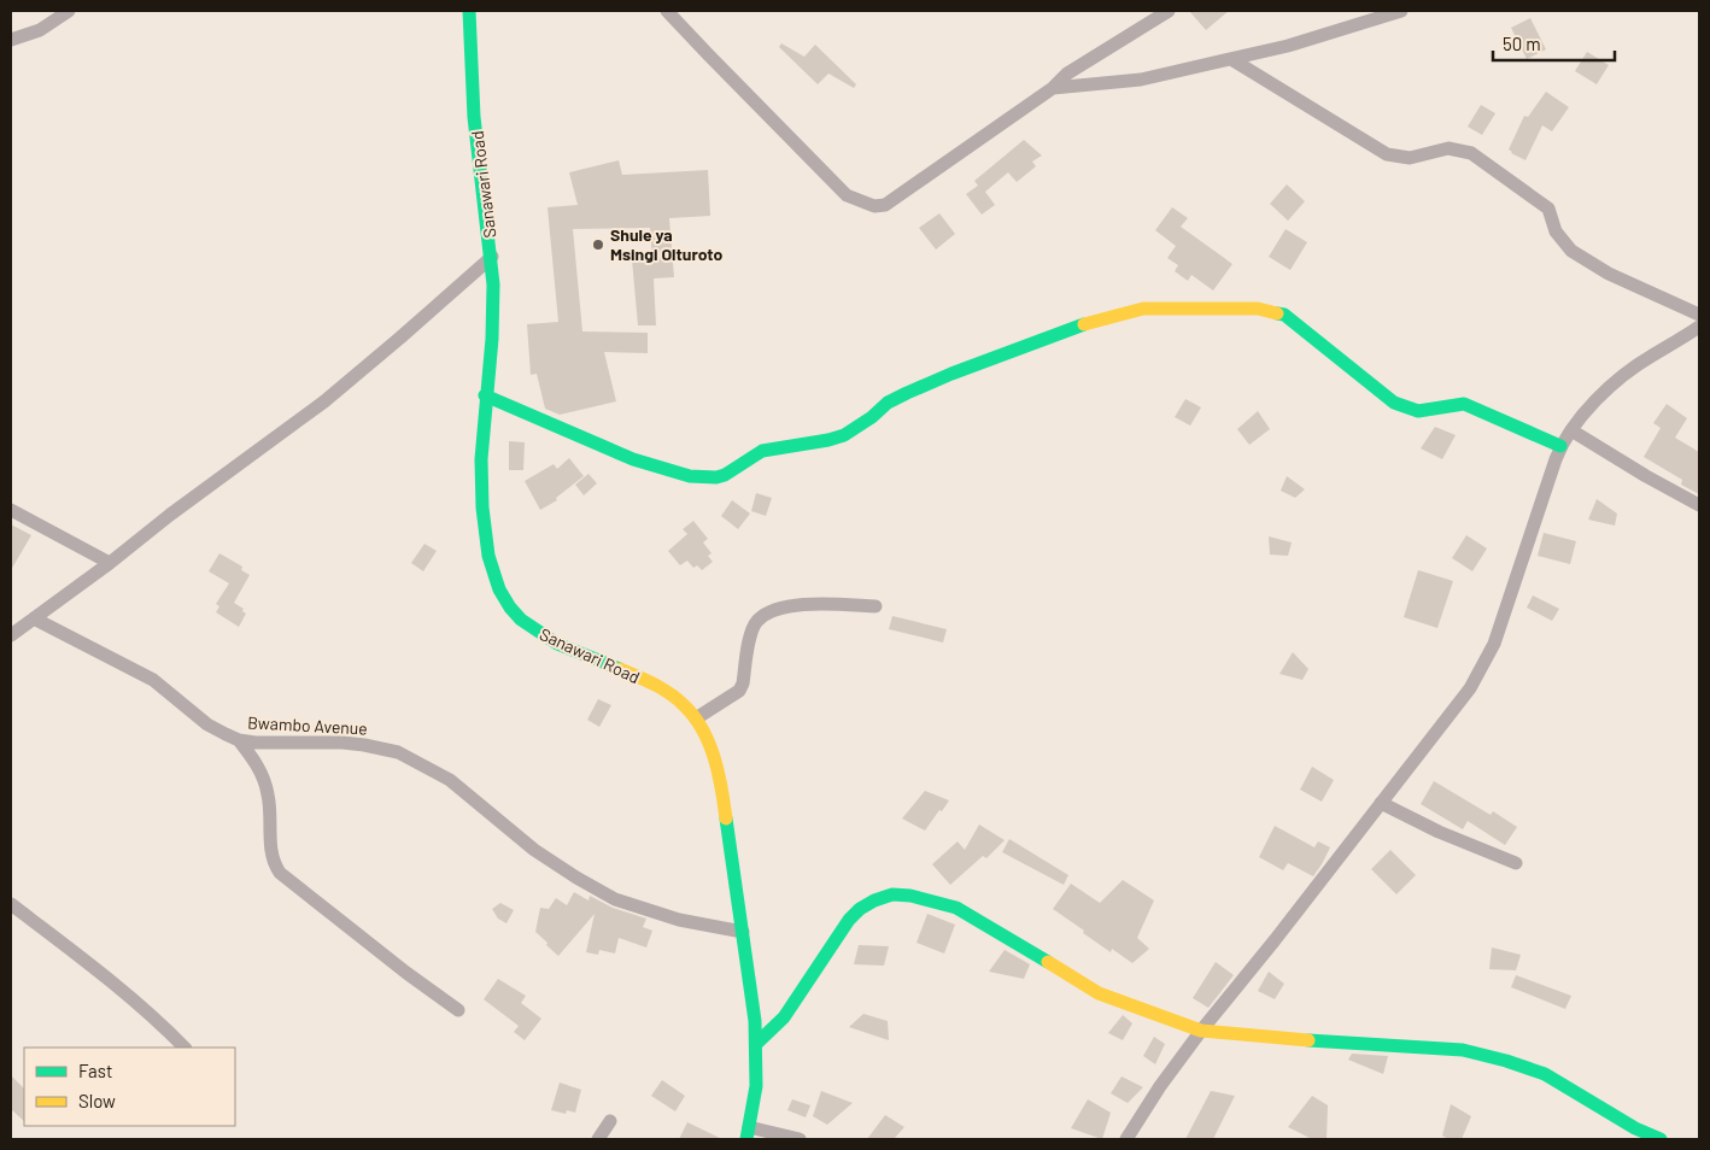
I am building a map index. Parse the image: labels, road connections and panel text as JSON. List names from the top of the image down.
{
  "streets": {
    "street": ["Sanawari Road", "Bwambo Avenue"]
  },
  "crossings": [
    ["Sanawari Road", "Bwambo Avenue"]
  ],
  "places": ["Shule ya Msingi Olturoto"],
  "legend": ["Fast", "Slow"],
  "scale_bar": "50 m"
}
